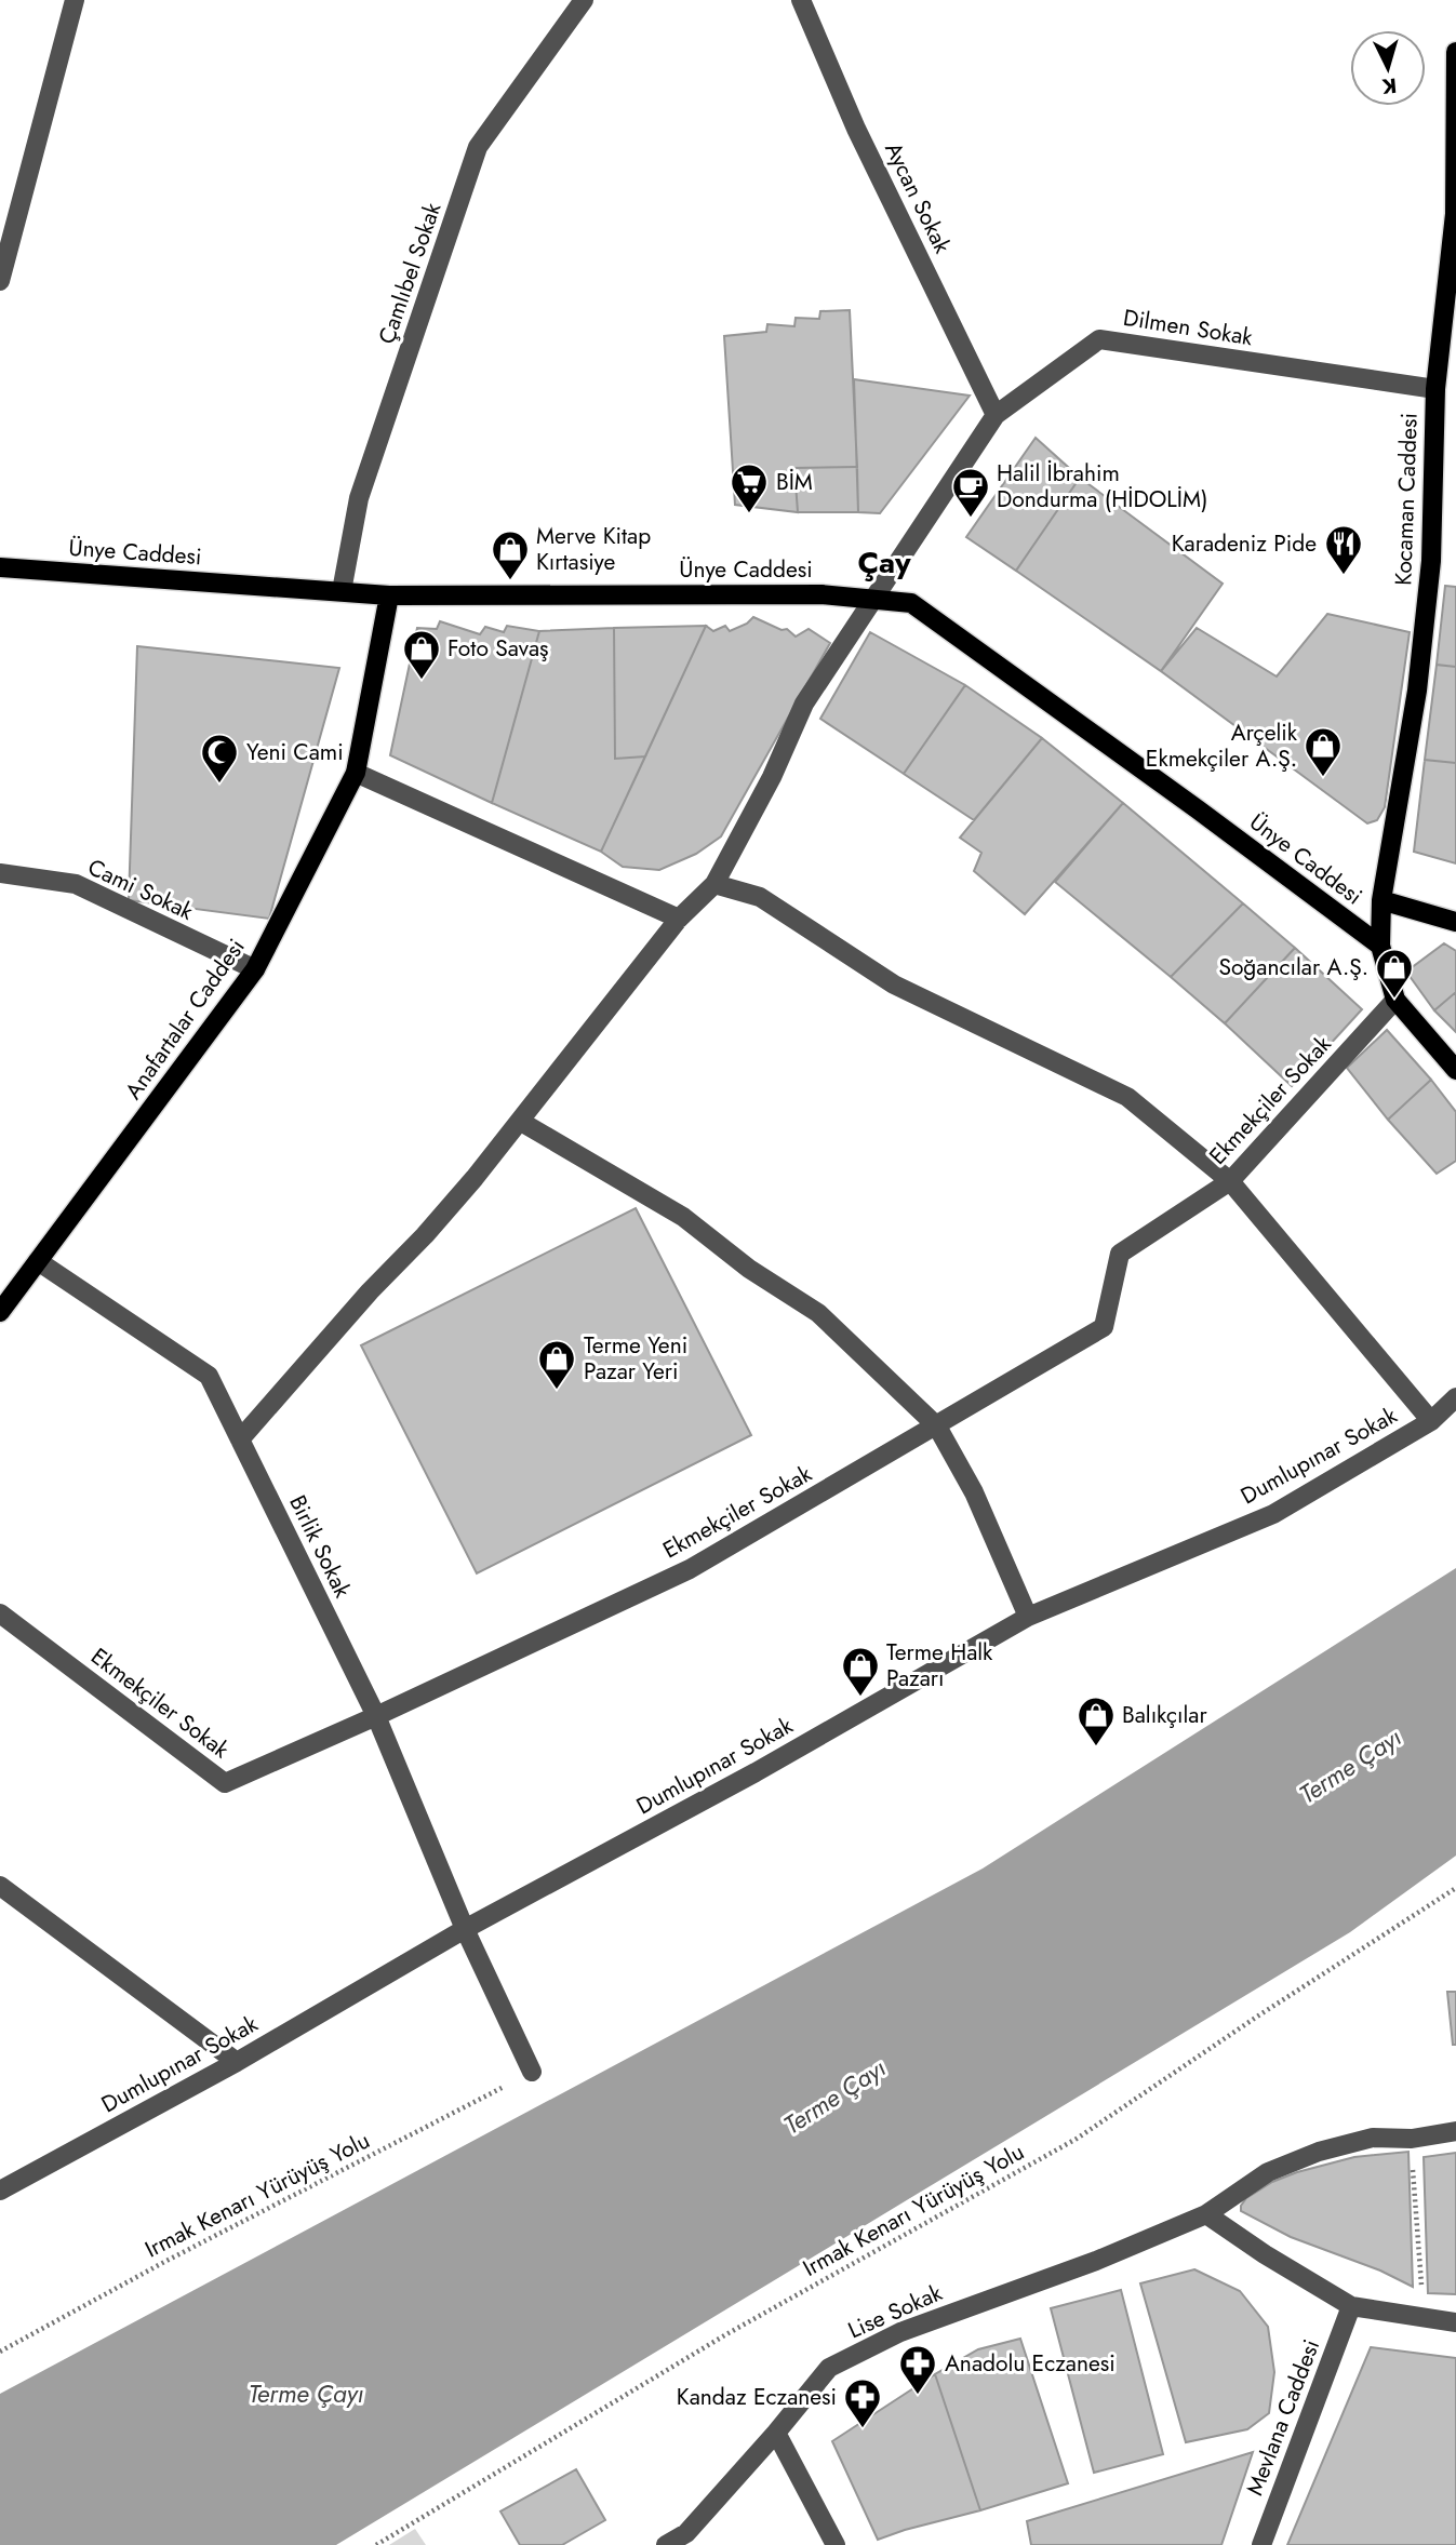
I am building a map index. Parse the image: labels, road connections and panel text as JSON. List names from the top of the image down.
{
  "streets": {
    "main road": ["Kocaman Caddesi", "Ünye Caddesi", "Anafartalar Caddesi"],
    "street": [
      "Aycan Sokak",
      "Çamlıbel Sokak",
      "Dilmen Sokak",
      "Cami Sokak",
      "Ekmekçiler Sokak",
      "Dumlupınar Sokak",
      "Birlik Sokak",
      "Lise Sokak",
      "Mevlana Caddesi"
    ],
    "path": ["Irmak Kenarı Yürüyüş Yolu"]
  },
  "crossings": [
    ["Aycan Sokak", "Dilmen Sokak"],
    ["Çamlıbel Sokak", "Ünye Caddesi"],
    ["Dilmen Sokak", "Kocaman Caddesi"],
    ["Dilmen Sokak", "Ünye Caddesi"],
    ["Dilmen Sokak", "Birlik Sokak"],
    ["Kocaman Caddesi", "Ünye Caddesi"],
    ["Kocaman Caddesi", "Ekmekçiler Sokak"],
    ["Ünye Caddesi", "Anafartalar Caddesi"],
    ["Cami Sokak", "Anafartalar Caddesi"],
    ["Anafartalar Caddesi", "Birlik Sokak"],
    ["Ekmekçiler Sokak", "Birlik Sokak"],
    ["Dumlupınar Sokak", "Birlik Sokak"],
    ["Birlik Sokak", "Irmak Kenarı Yürüyüş Yolu"]
  ],
  "districts": ["Çay"],
  "water": ["Terme Çayı"],
  "places": {
    "supermarket": ["BİM"],
    "cafe": ["Halil İbrahim Dondurma (HİDOLİM)"],
    "restaurant": ["Karadeniz Pide"],
    "shop": [
      "Merve Kitap Kırtasiye",
      "Foto Savaş",
      "Arçelik Ekmekçiler A.Ş.",
      "Soğancılar A.Ş.",
      "Terme Yeni Pazar Yeri",
      "Terme Halk Pazarı",
      "Balıkçılar"
    ],
    "mosque": ["Yeni Cami"],
    "pharmacy": ["Anadolu Eczanesi", "Kandaz Eczanesi"]
  },
  "north": "bottom"
}
